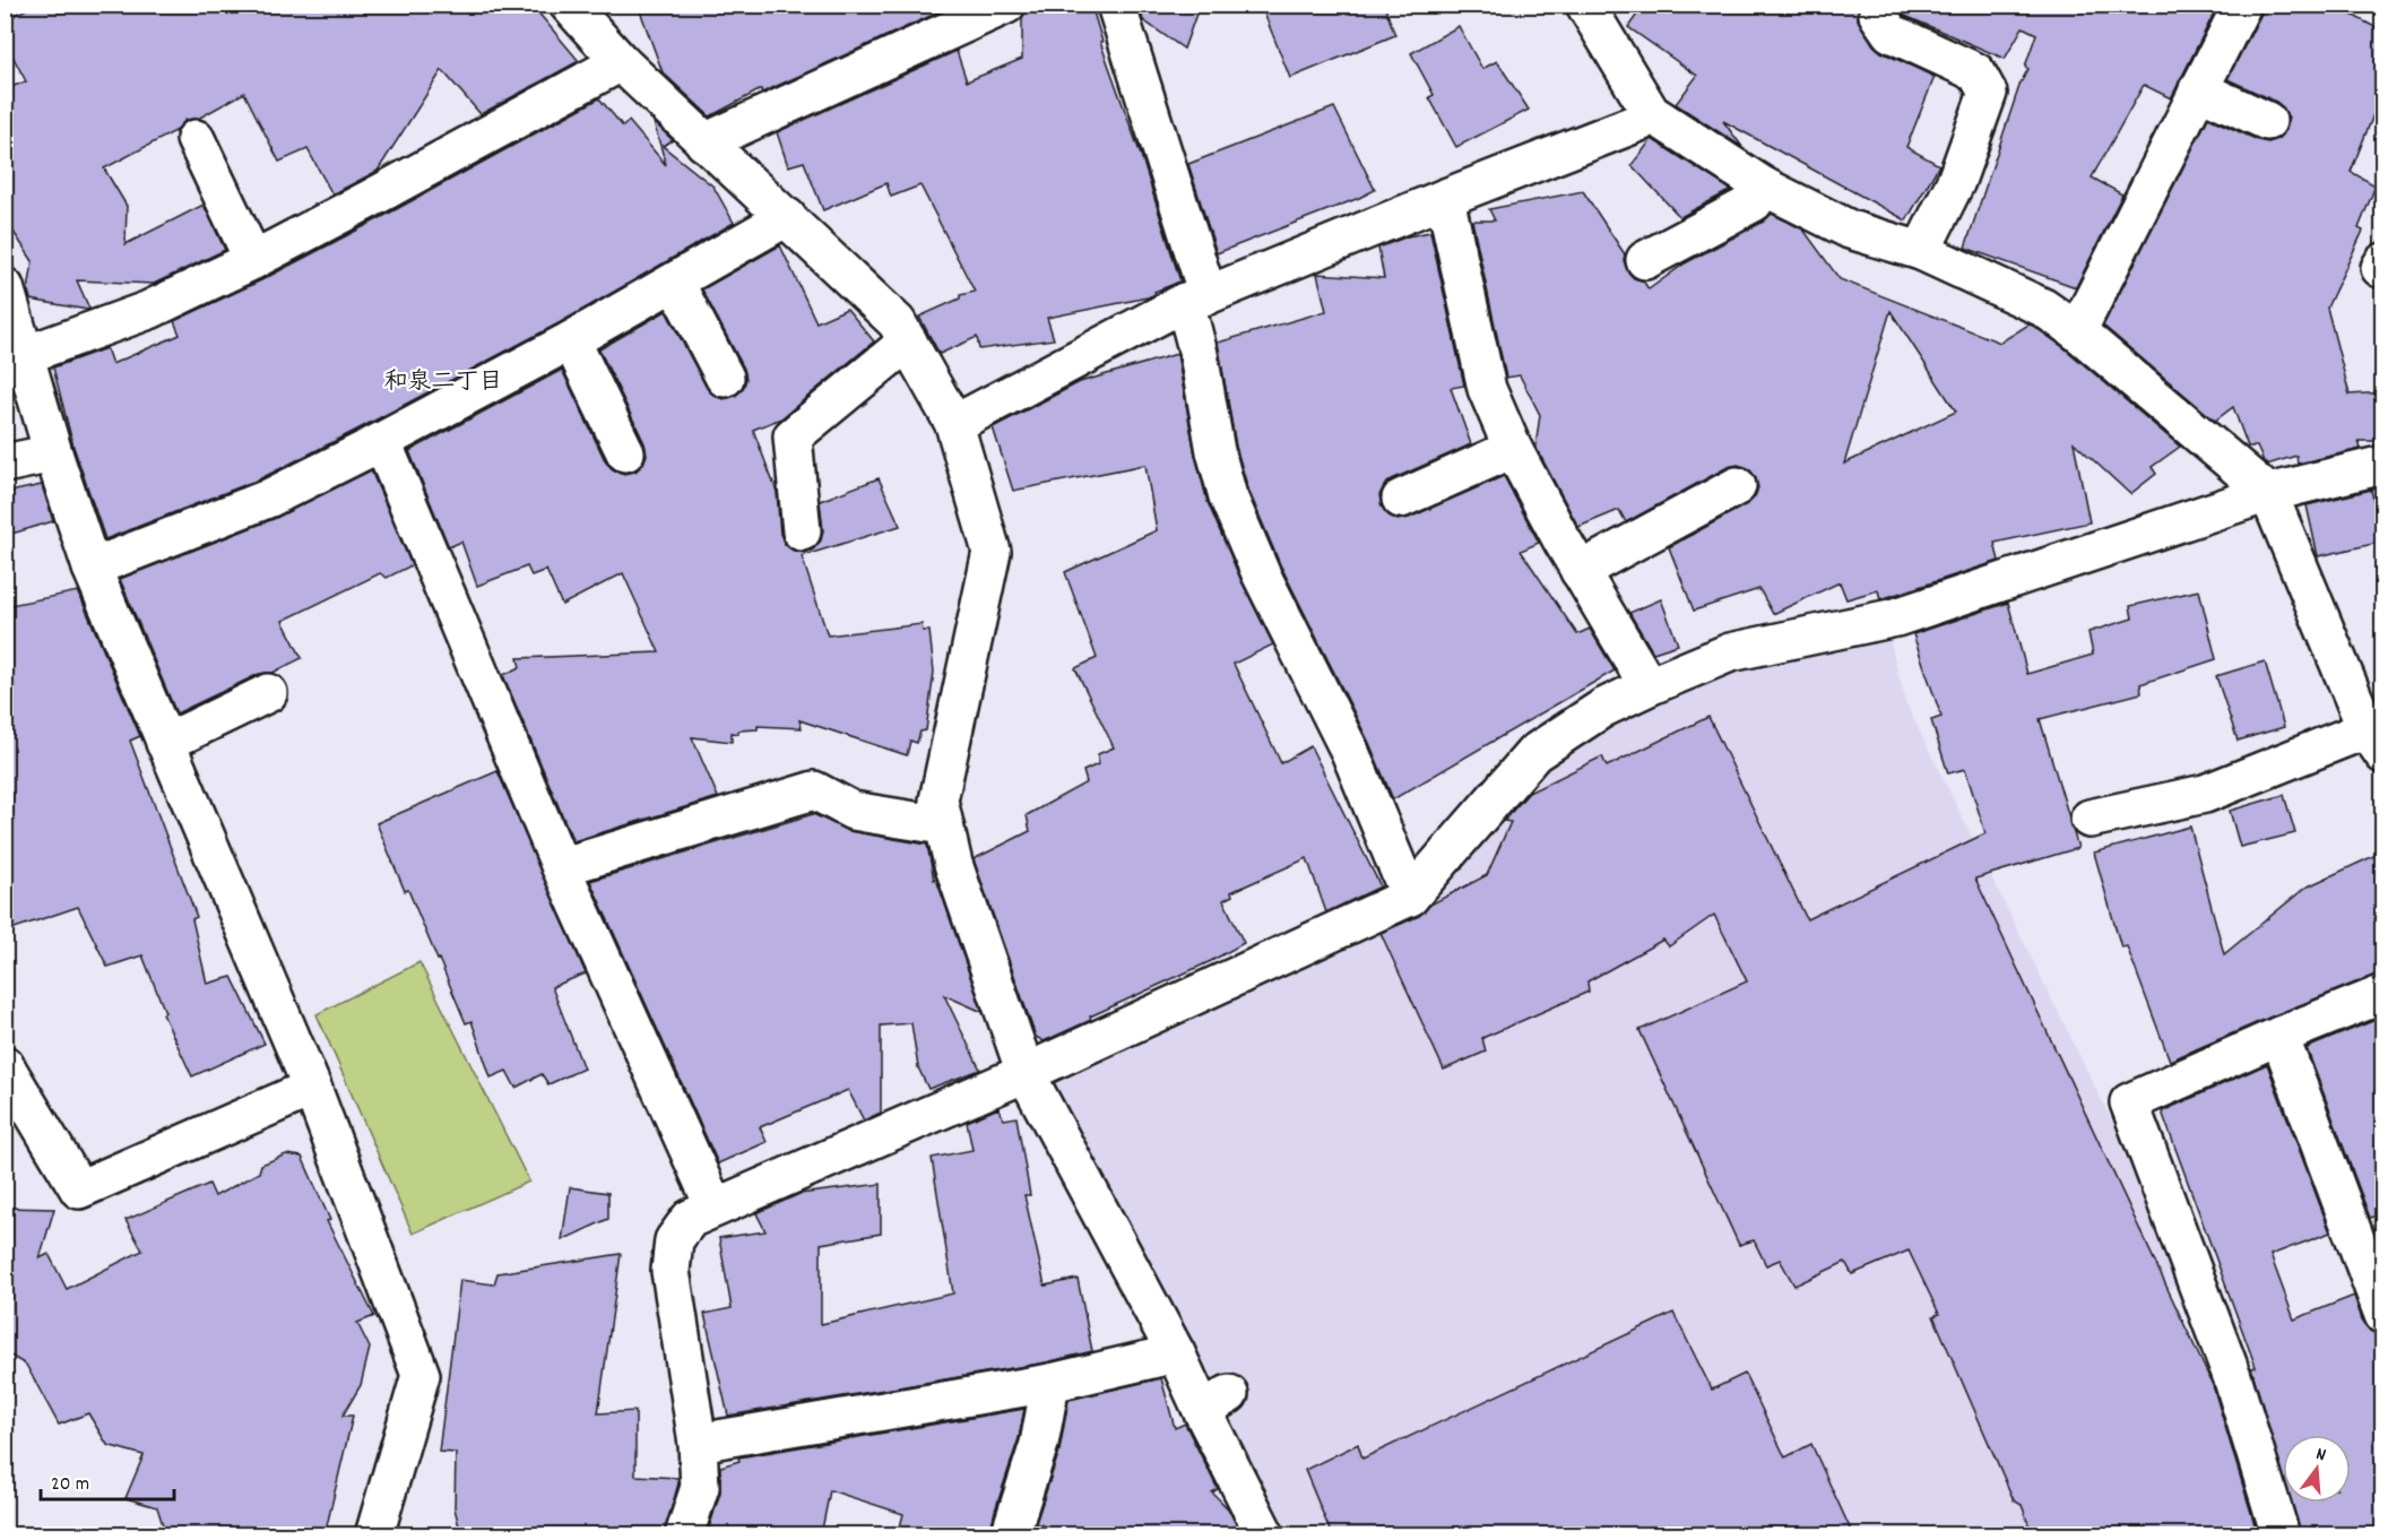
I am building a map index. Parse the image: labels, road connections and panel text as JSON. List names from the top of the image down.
{
  "districts": ["和泉二丁目"],
  "scale_bar": "20 m",
  "north": "top"
}
